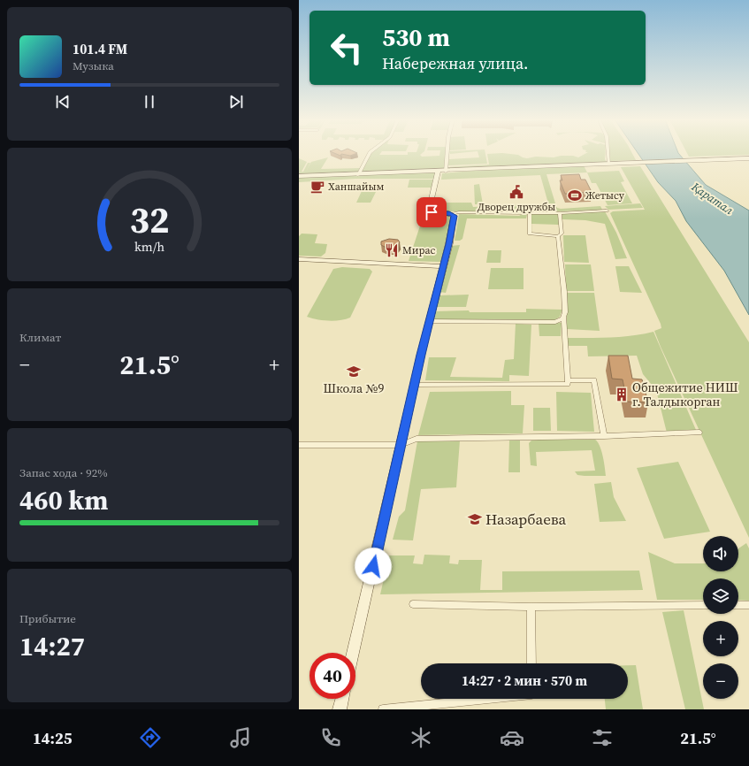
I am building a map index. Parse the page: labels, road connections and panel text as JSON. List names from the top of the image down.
{
  "water": ["Қаратал"],
  "places": {
    "cafe": ["Ханшайым"],
    "public building": ["Дворец дружбы"],
    "sports": ["Жетысу"],
    "restaurant": ["Мирас"],
    "school or university": ["Школа №9", "Назарбаева"],
    "building": ["Общежитие НИШ г. Талдыкорган"]
  },
  "page": {
    "turn": ["530 m", "Набережная улица."],
    "song": ["101.4 FM", "Музыка"],
    "tile": [
      "Климат",
      ["Запас хода · 92%", "460 km"],
      ["Прибытие", "14:27"]
    ],
    "heat": ["−", "21.5°", "+"],
    "map_buttons": ["+", "−"],
    "limit": "40",
    "trip": "14:27 · 2 мин · 570 m",
    "tabs": ["14:25", "21.5°"],
    "gauge": ["32", "km/h"]
  }
}
